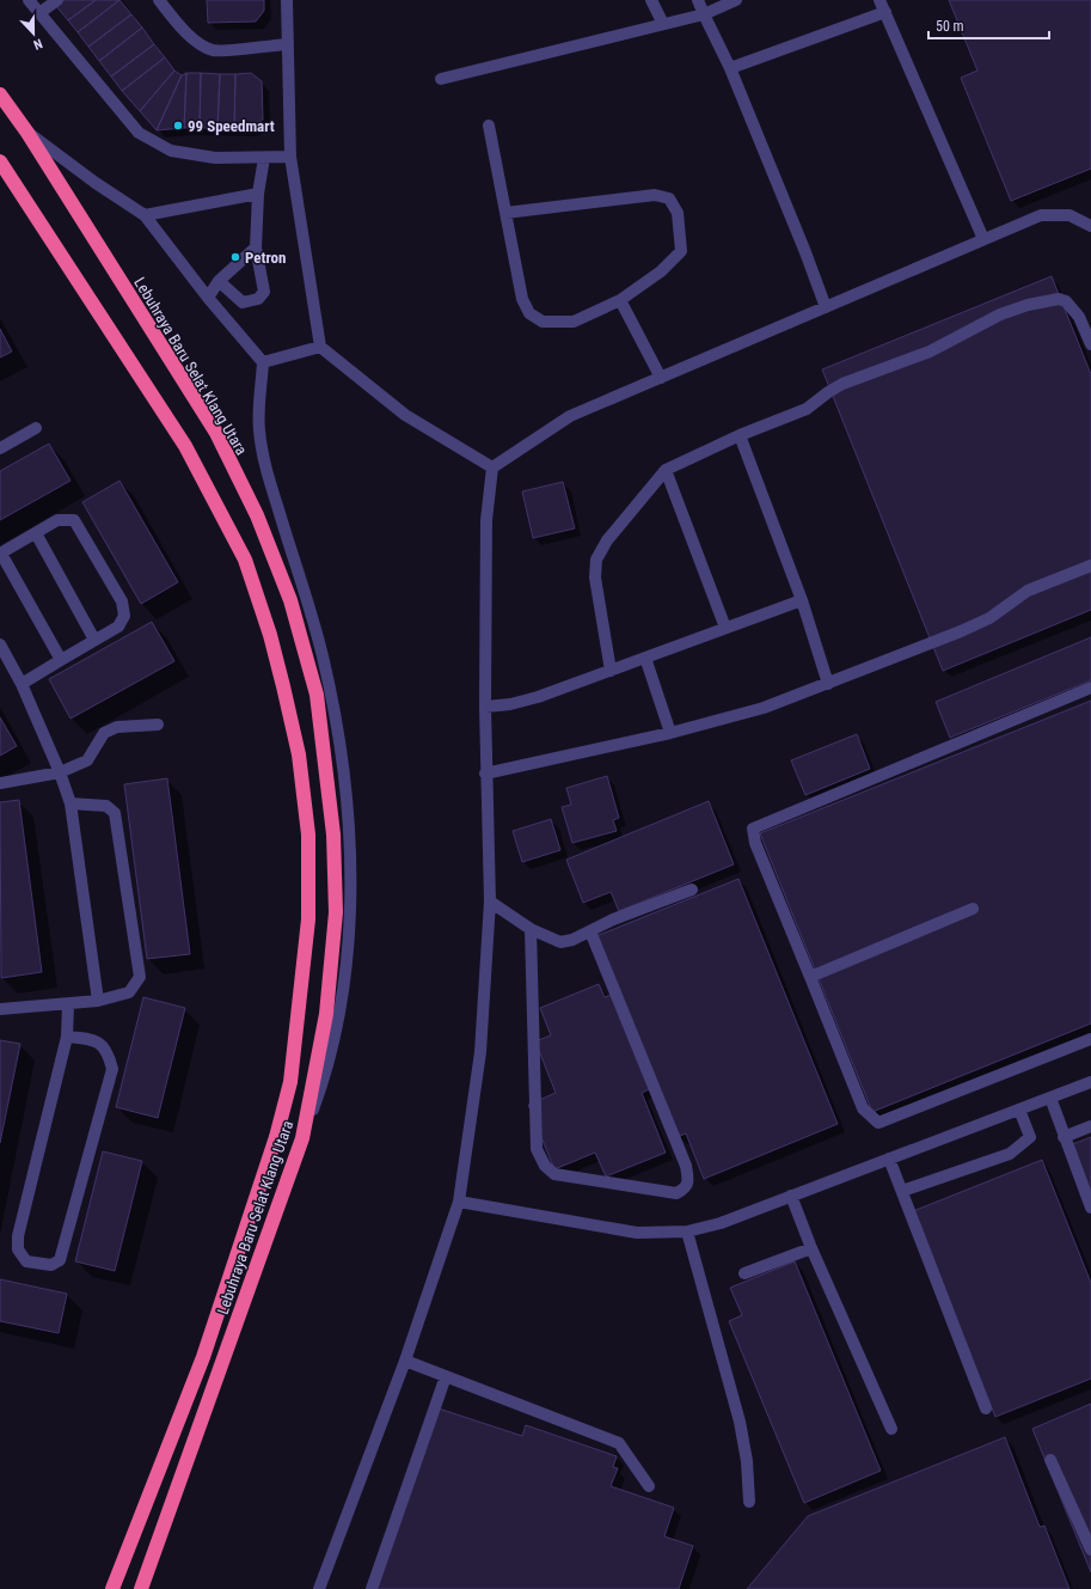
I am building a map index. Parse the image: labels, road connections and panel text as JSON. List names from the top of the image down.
{
  "streets": {
    "highway": ["Lebuhraya Baru Selat Klang Utara"]
  },
  "places": ["99 Speedmart", "Petron"],
  "scale_bar": "50 m",
  "north": "bottom"
}
